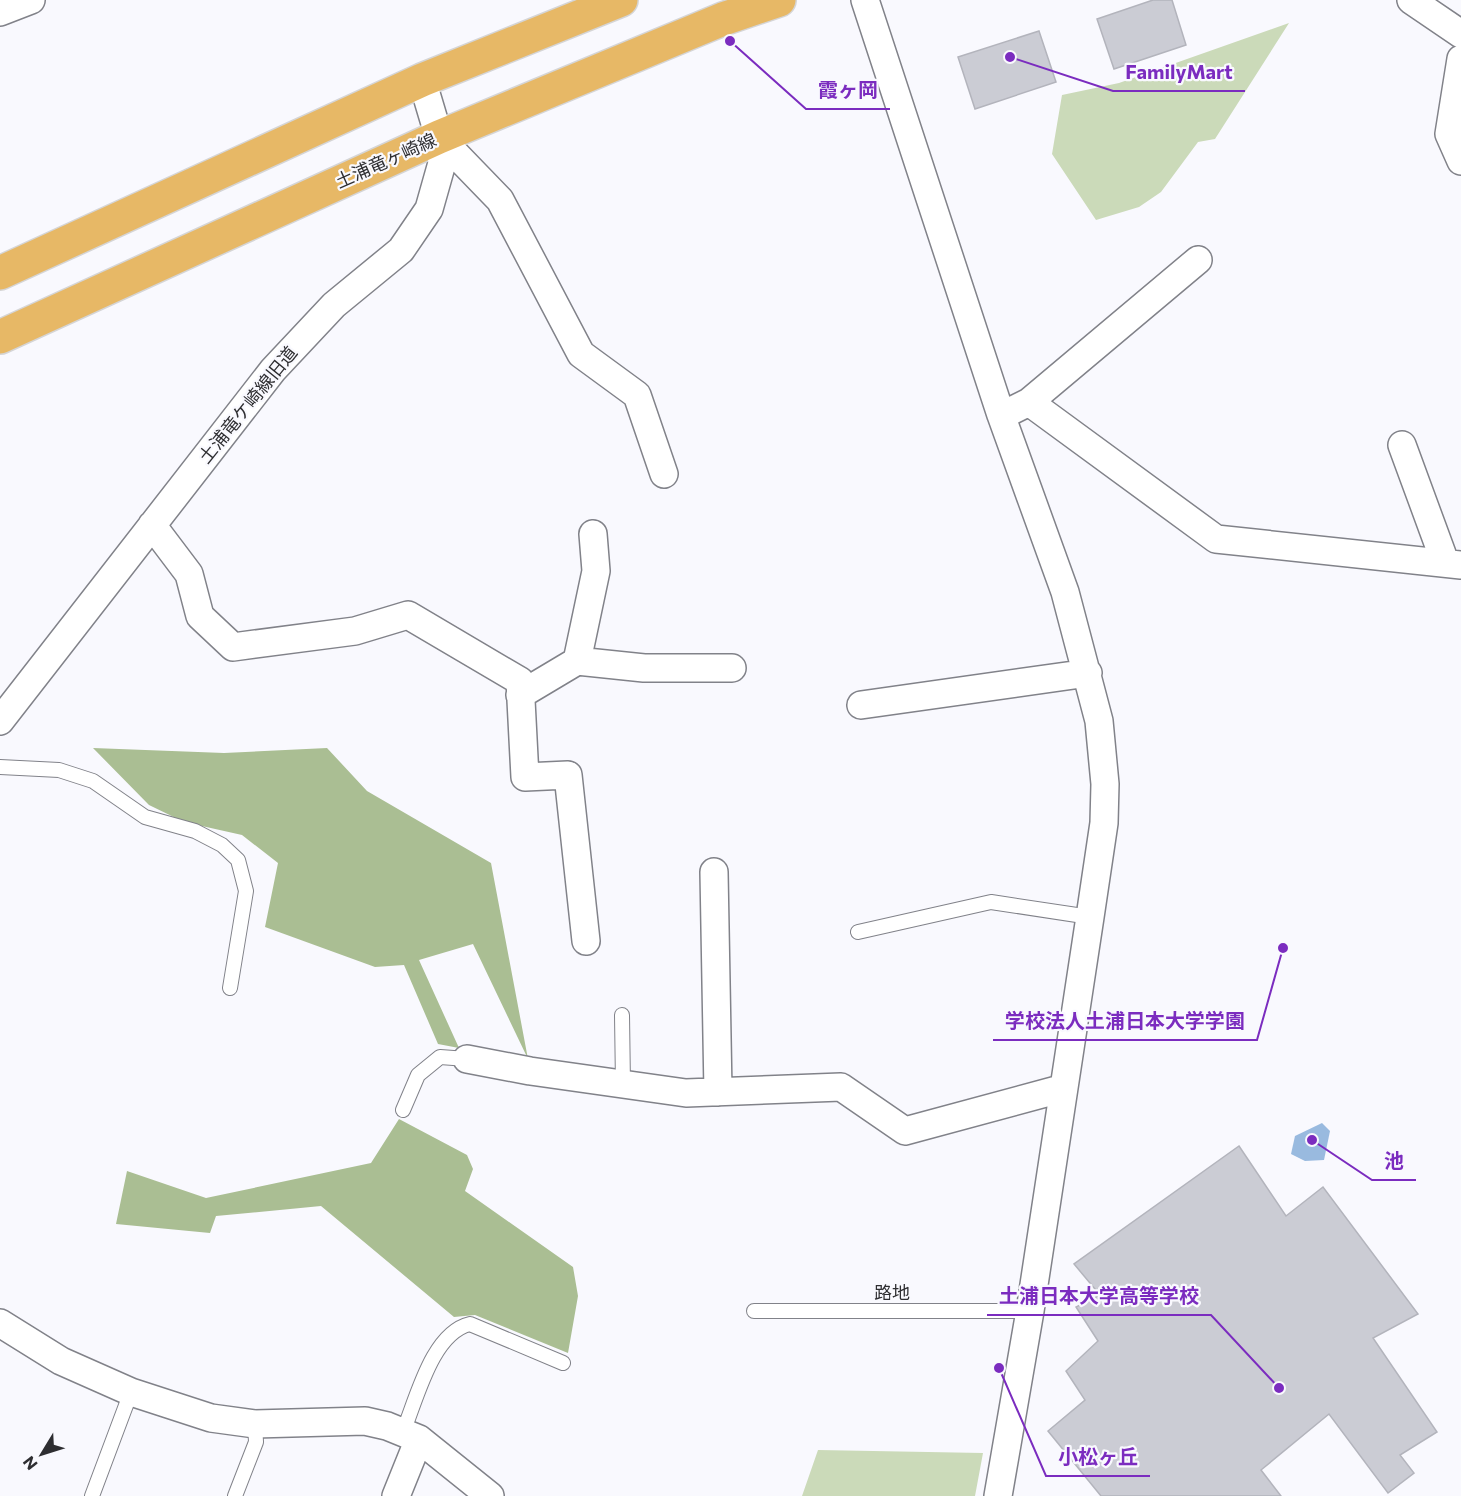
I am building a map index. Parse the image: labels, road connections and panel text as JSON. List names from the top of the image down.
{
  "streets": {
    "main road": ["土浦竜ヶ崎線"],
    "street": ["土浦竜ケ崎線旧道"],
    "lane": ["路地"]
  },
  "crossings": [
    ["土浦竜ヶ崎線", "土浦竜ケ崎線旧道"]
  ],
  "places": [
    "霞ヶ岡",
    "FamilyMart",
    "学校法人土浦日本大学学園",
    "池",
    "小松ヶ丘",
    "土浦日本大学高等学校"
  ],
  "north": "bottom left"
}
